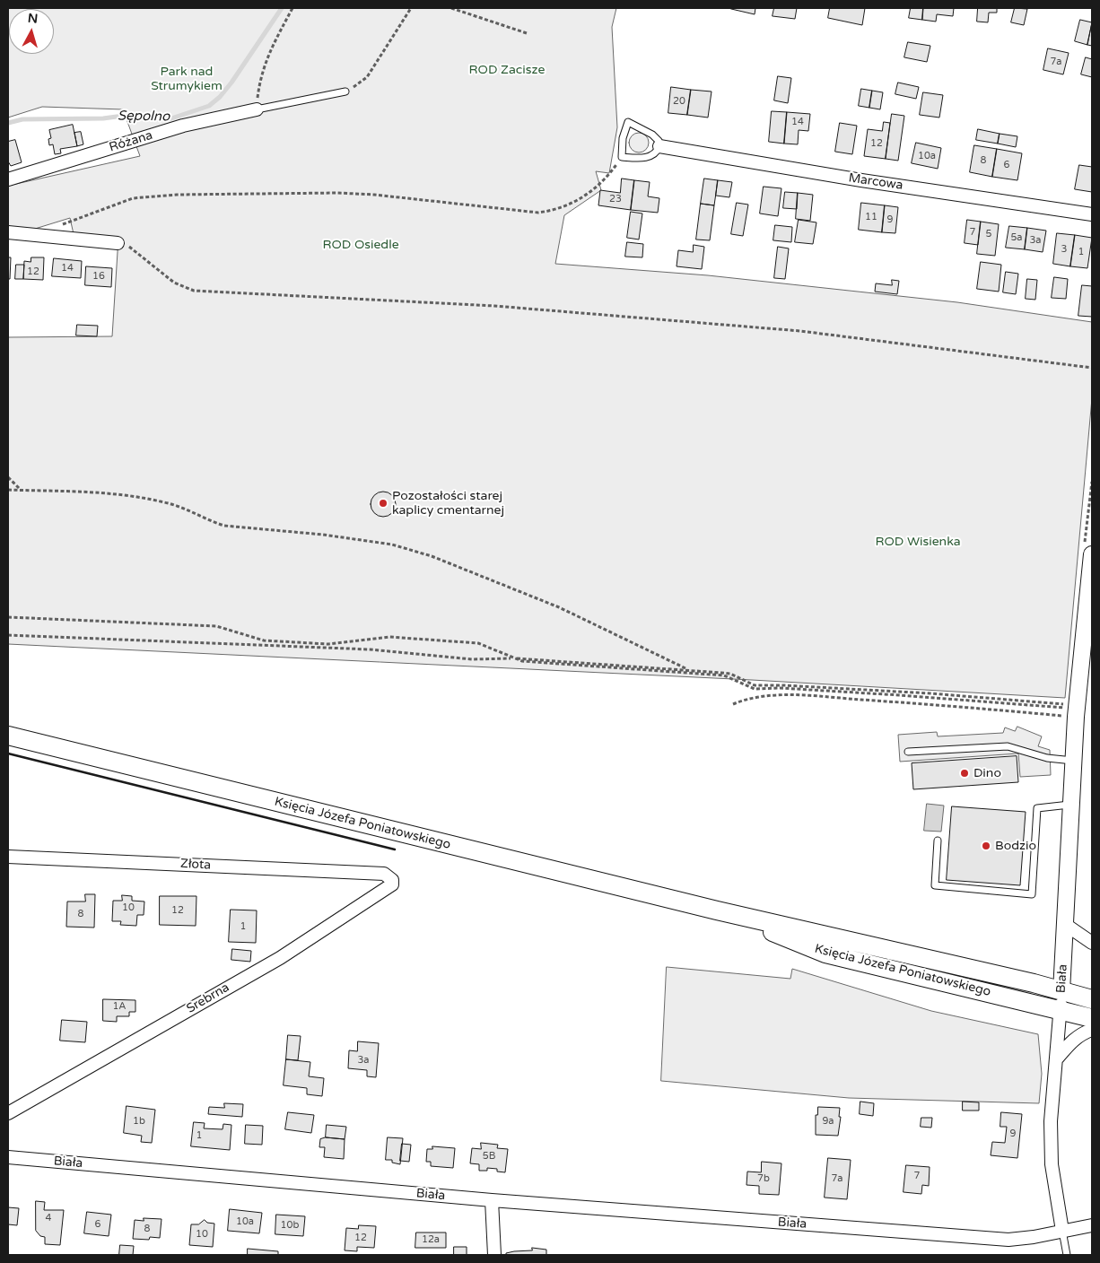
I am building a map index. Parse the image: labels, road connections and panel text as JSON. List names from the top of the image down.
{
  "streets": {
    "main road": ["Księcia Józefa Poniatowskiego"],
    "street": [
      "Różana",
      "Marcowa",
      "Złota",
      "Biała",
      "Srebrna"
    ]
  },
  "crossings": [
    ["Księcia Józefa Poniatowskiego", "Biała"],
    ["Złota", "Srebrna"]
  ],
  "water": ["Sępolno"],
  "parks": [
    "ROD Zacisze",
    "Park nad Strumykiem",
    "ROD Osiedle",
    "ROD Wisienka"
  ],
  "places": ["Pozostałości starej kaplicy cmentarnej", "Dino", "Bodzio"],
  "house_numbers": [
    "7a",
    "20",
    "14",
    "12",
    "10a",
    "8",
    "6",
    "23",
    "11",
    "9",
    "7",
    "5",
    "5a",
    "3a",
    "3",
    "1",
    "14",
    "12",
    "16",
    "10",
    "12",
    "8",
    "1",
    "1A",
    "3a",
    "1b",
    "9a",
    "9",
    "1",
    "5B",
    "7",
    "7b",
    "7a",
    "4",
    "10a",
    "6",
    "10b",
    "8",
    "10",
    "12",
    "12a"
  ],
  "north": "top"
}
